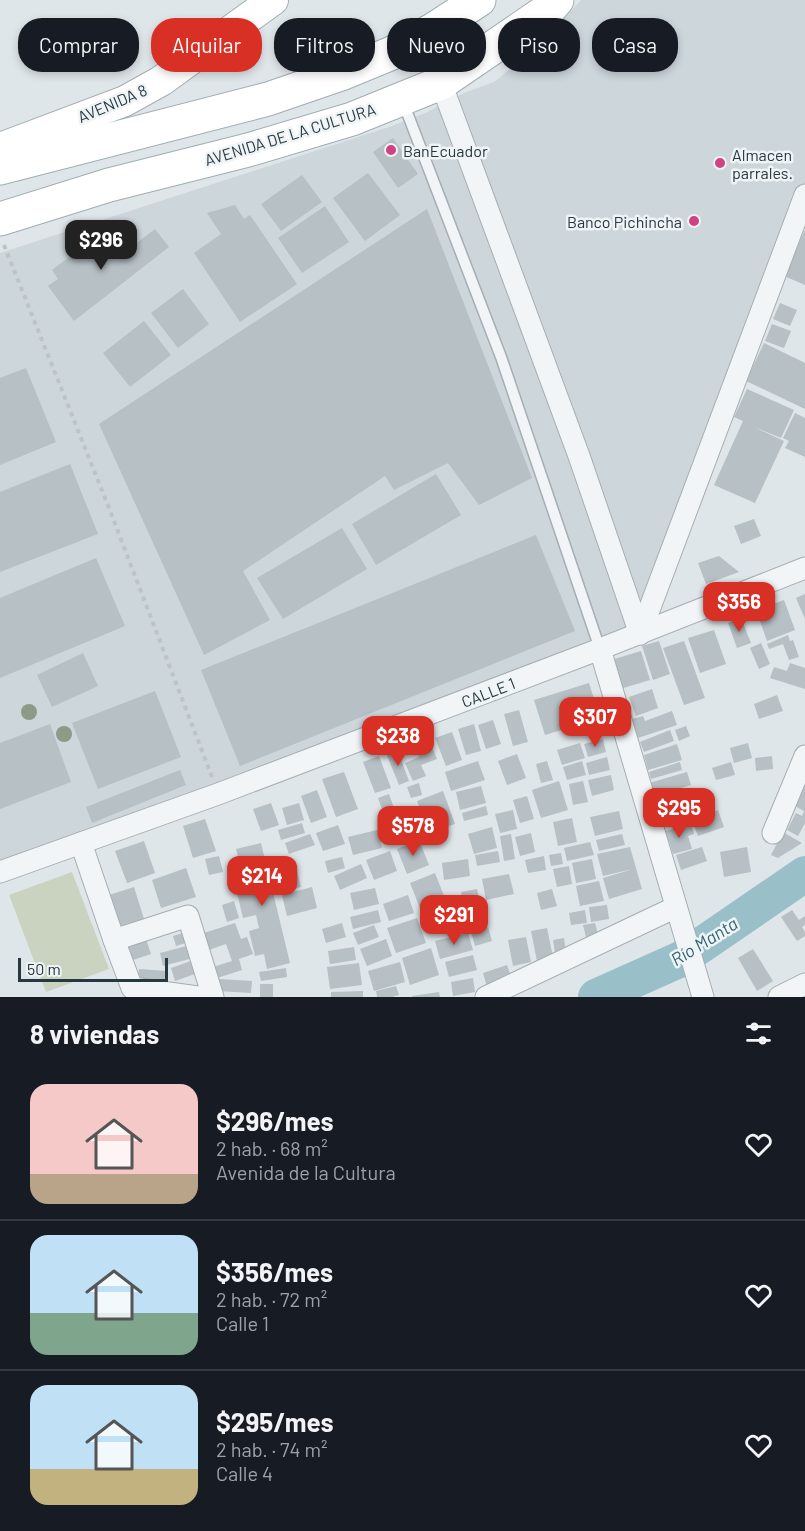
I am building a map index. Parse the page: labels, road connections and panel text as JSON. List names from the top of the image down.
{
  "streets": {
    "main road": ["AVENIDA DE LA CULTURA"],
    "street": ["AVENIDA 8", "CALLE 1"]
  },
  "water": ["Río Manta"],
  "places": ["BanEcuador", "Almacen parrales.", "Banco Pichincha"],
  "scale_bar": "50 m",
  "page": {
    "chip": [
      "Comprar",
      "Alquilar",
      "Filtros",
      "Nuevo",
      "Piso",
      "Casa"
    ],
    "price": [
      "$296",
      "$356",
      "$307",
      "$238",
      "$295",
      "$578",
      "$214",
      "$291"
    ],
    "scale": "50 m",
    "heading": "8 viviendas",
    "list": [
      {
        "name": "$296/mes",
        "note": "2 hab. · 68 m² · Avenida de la Cultura"
      },
      {
        "name": "$356/mes",
        "note": "2 hab. · 72 m² · Calle 1"
      },
      {
        "name": "$295/mes",
        "note": "2 hab. · 74 m² · Calle 4"
      }
    ]
  }
}
